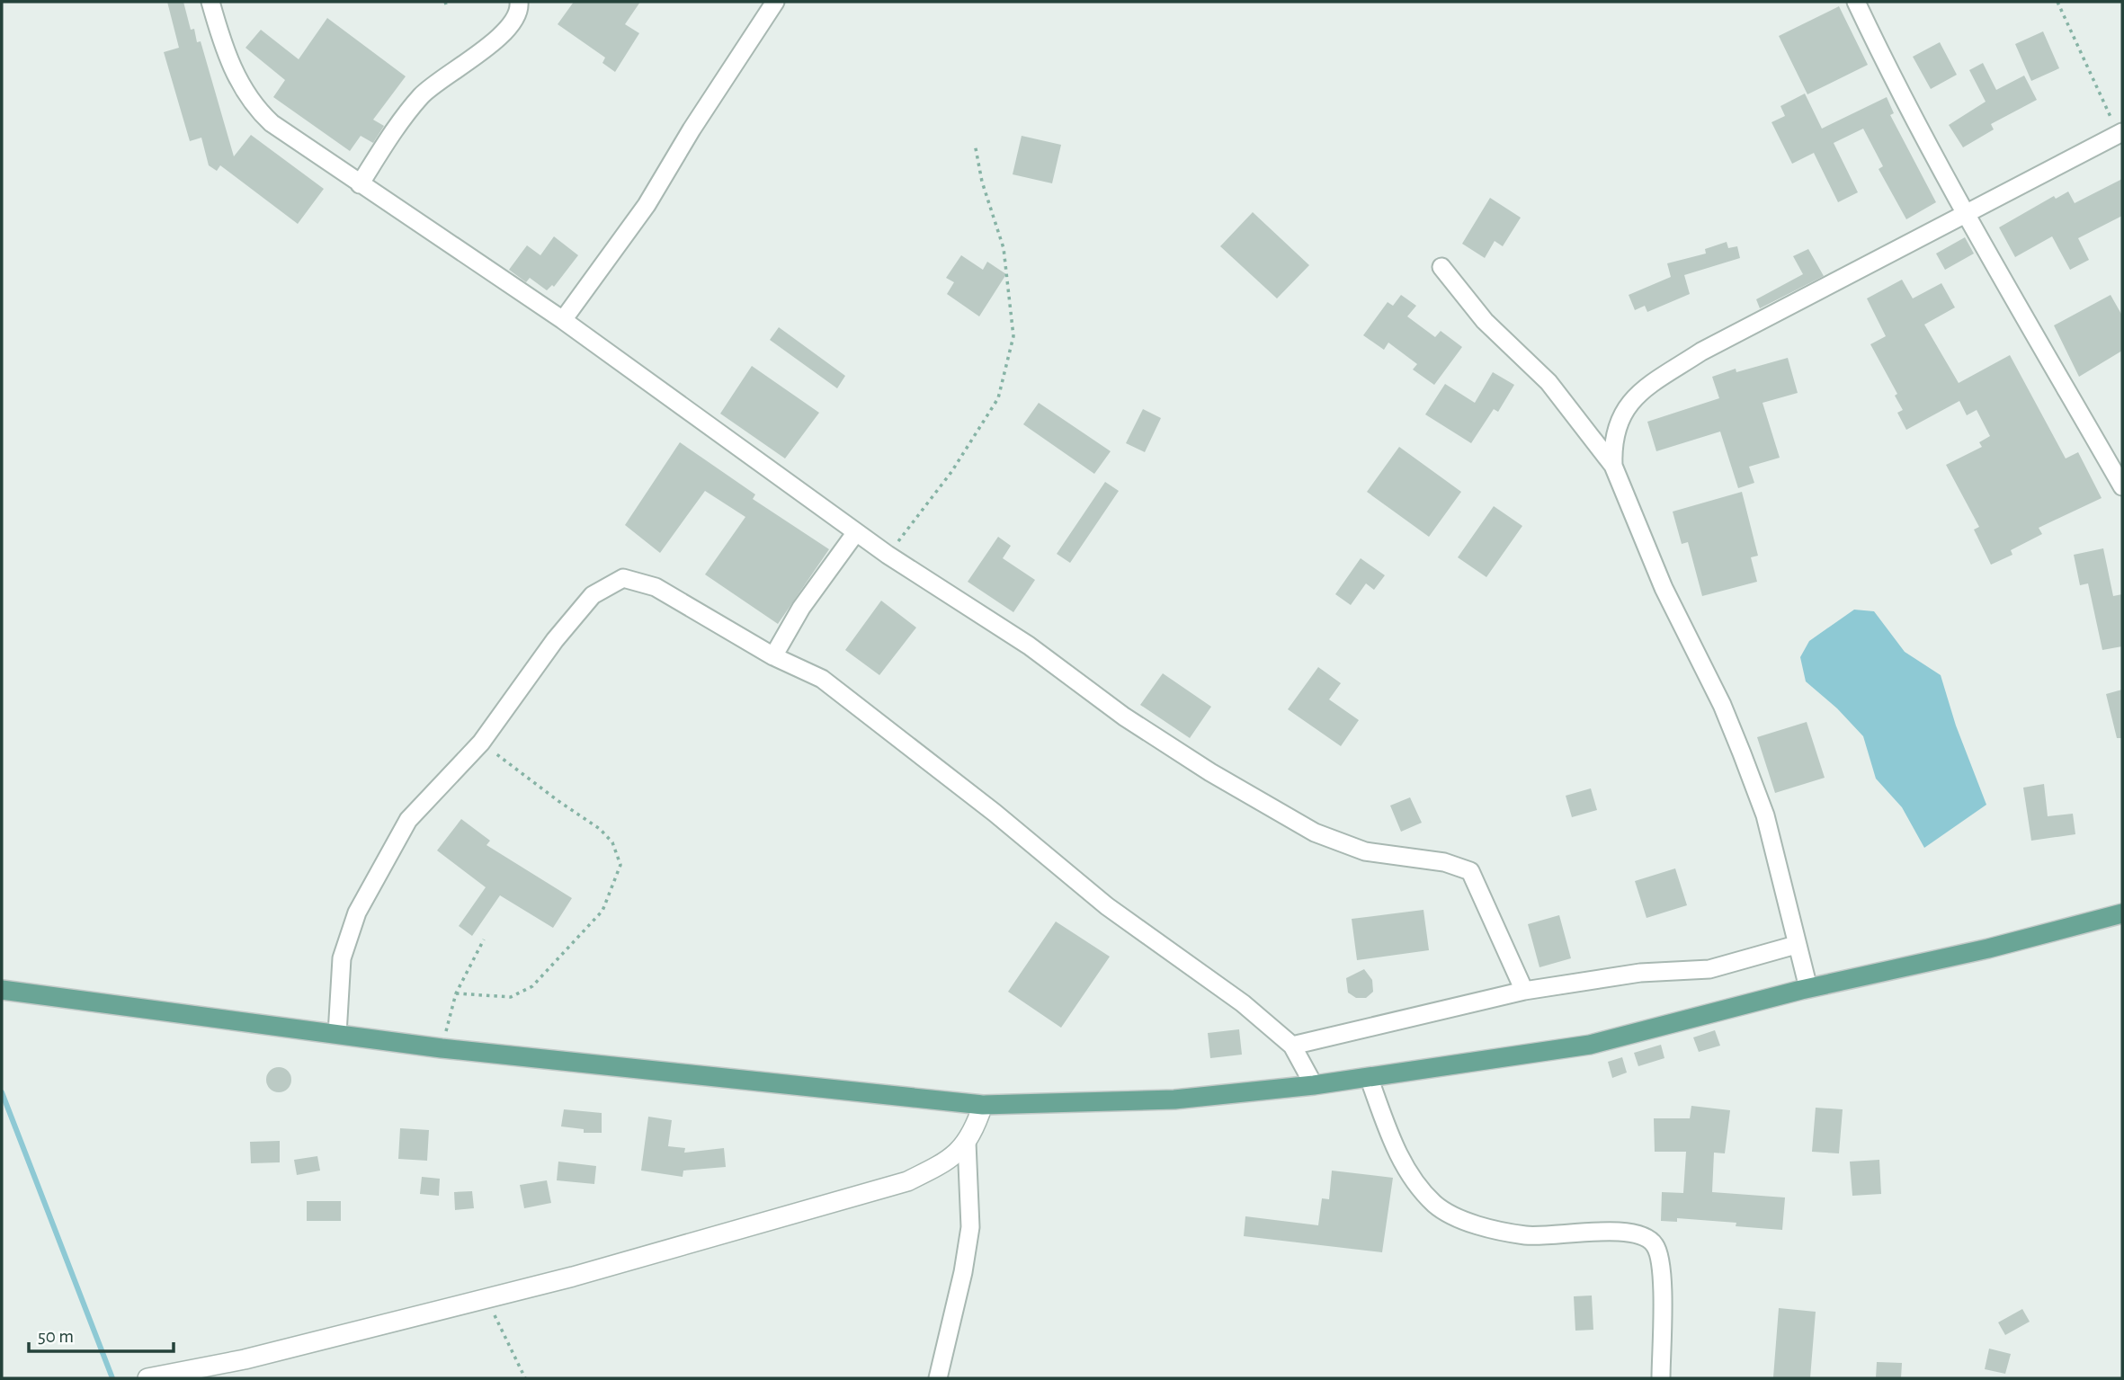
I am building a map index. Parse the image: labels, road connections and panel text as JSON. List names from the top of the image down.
{
  "scale_bar": "50 m"
}
